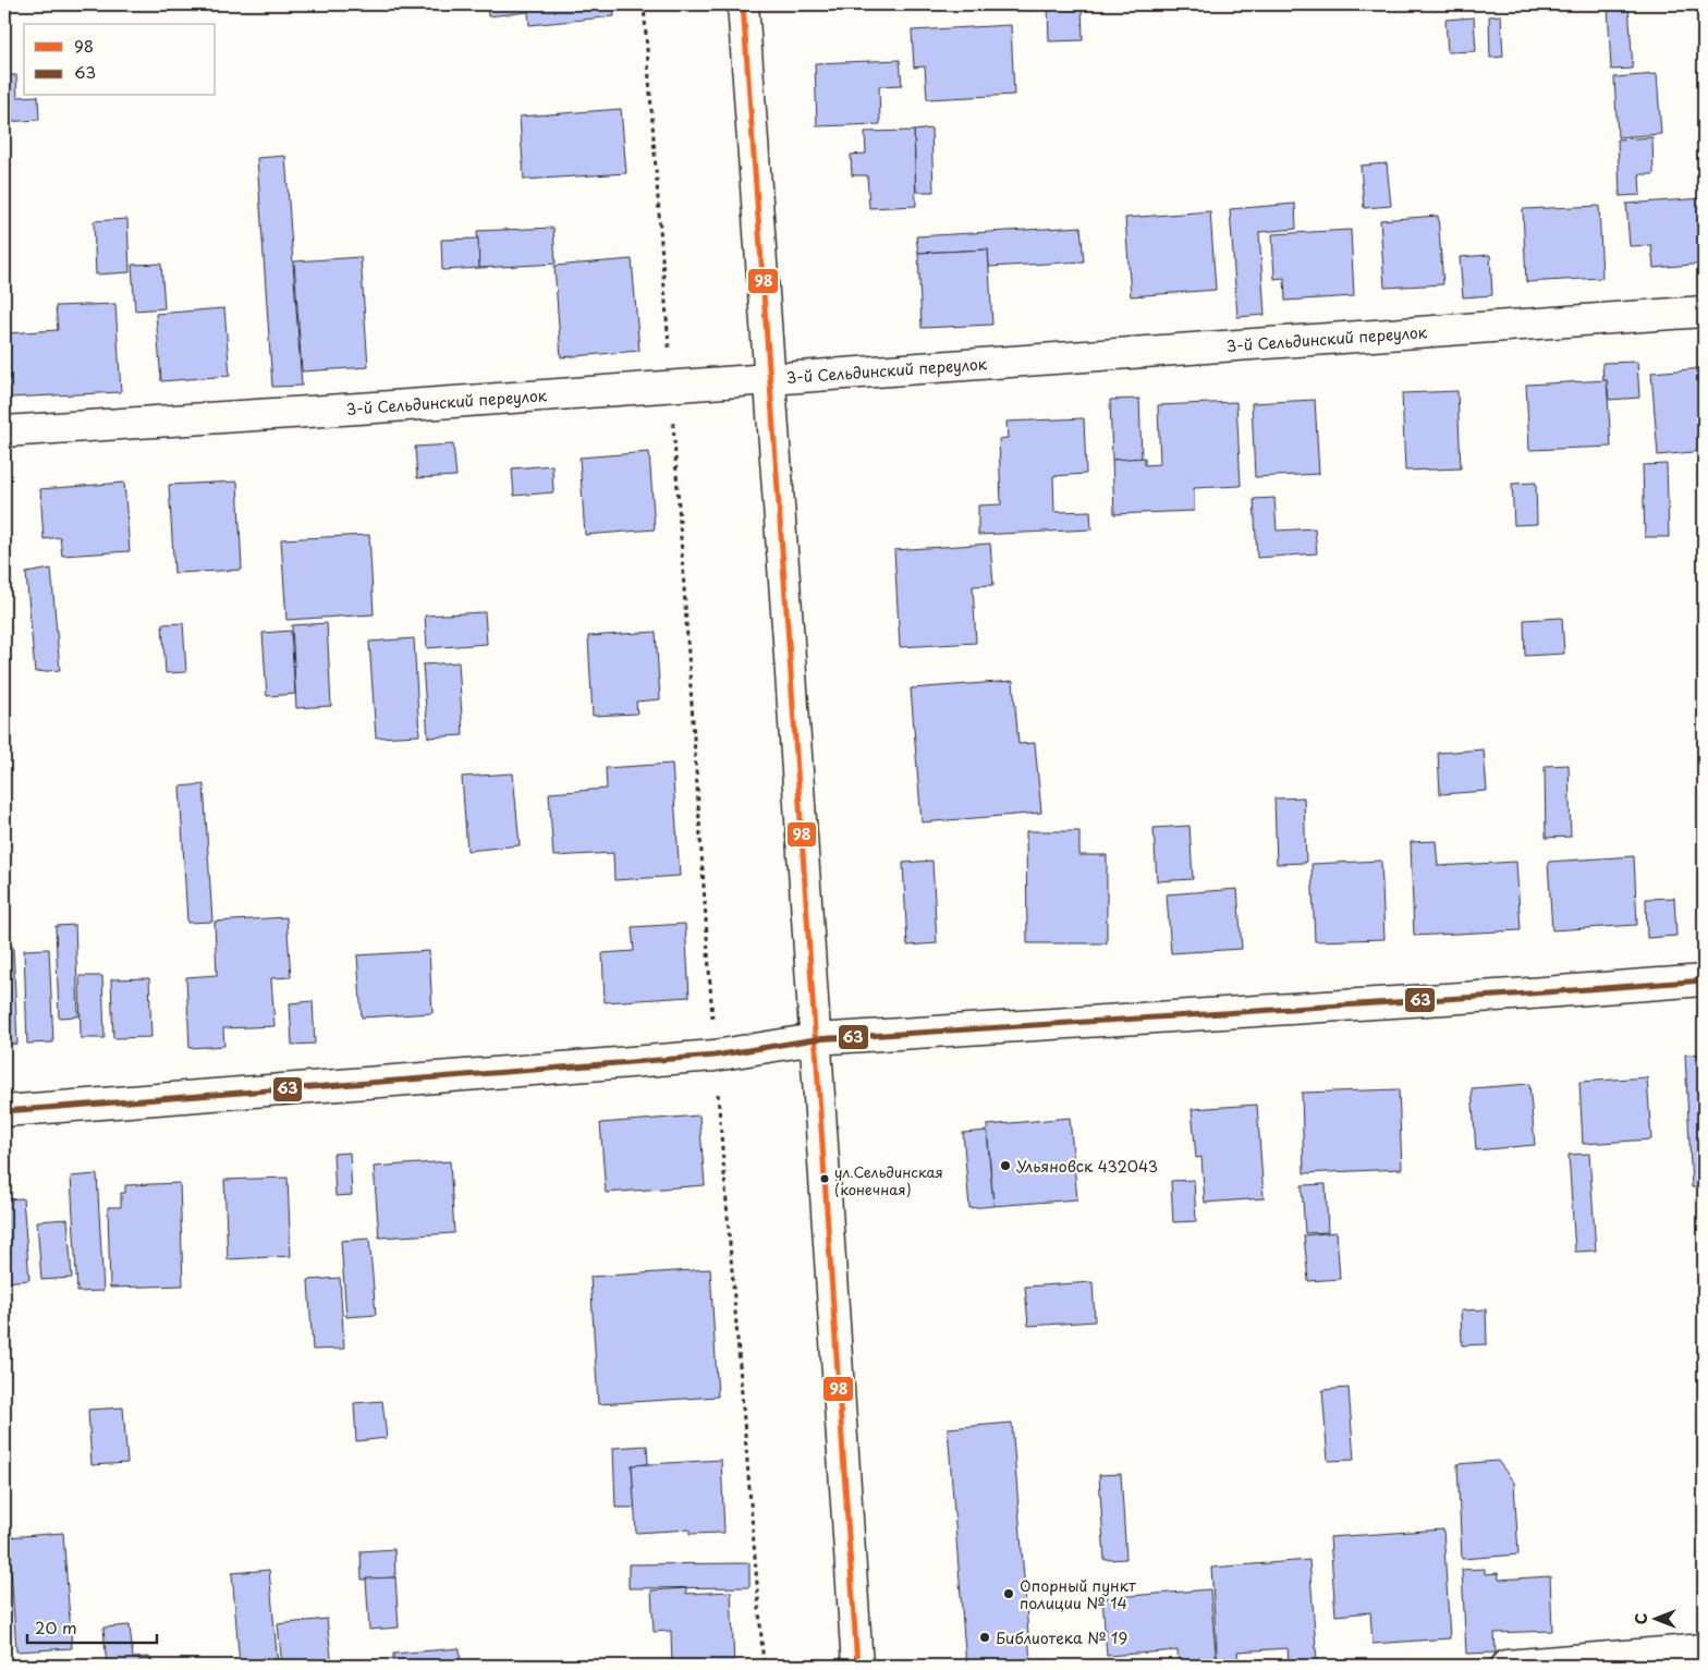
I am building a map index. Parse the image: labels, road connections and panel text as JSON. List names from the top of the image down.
{
  "streets": {
    "street": ["3-й Сельдинский переулок"]
  },
  "places": [
    "Ульяновск 432043",
    "ул.Сельдинская (конечная)",
    "Опорный пункт полиции № 14",
    "Библиотека № 19"
  ],
  "lines": ["transit line 98", "transit line 63"],
  "legend": ["98", "63"],
  "scale_bar": "20 m",
  "north": "left"
}
